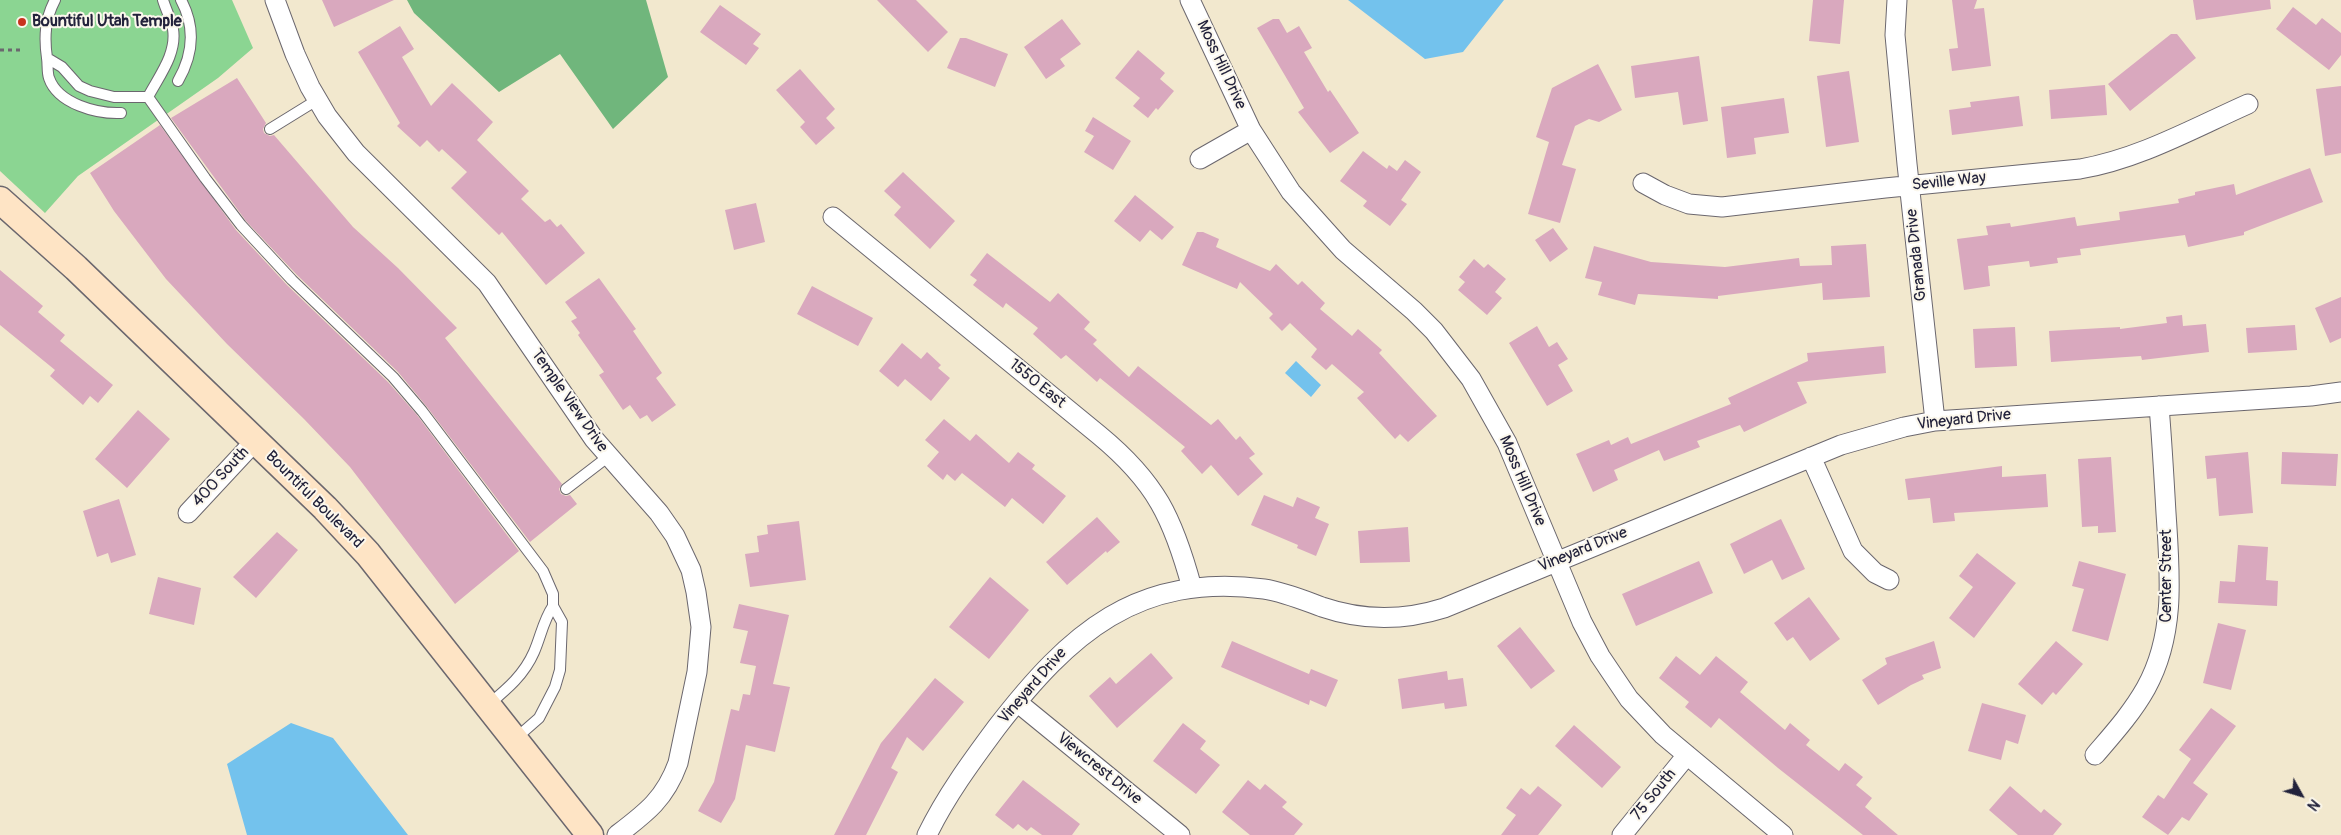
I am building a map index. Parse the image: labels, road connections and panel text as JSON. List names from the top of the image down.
{
  "streets": {
    "main road": ["Bountiful Boulevard"],
    "street": [
      "Moss Hill Drive",
      "Seville Way",
      "Granada Drive",
      "1550 East",
      "Temple View Drive",
      "Vineyard Drive",
      "400 South",
      "Center Street",
      "Viewcrest Drive",
      "75 South"
    ]
  },
  "crossings": [
    ["Moss Hill Drive", "Vineyard Drive"],
    ["Moss Hill Drive", "75 South"],
    ["Seville Way", "Granada Drive"],
    ["Granada Drive", "Vineyard Drive"],
    ["1550 East", "Vineyard Drive"],
    ["Vineyard Drive", "Center Street"],
    ["Vineyard Drive", "Viewcrest Drive"],
    ["400 South", "Bountiful Boulevard"]
  ],
  "places": ["Bountiful Utah Temple"],
  "north": "bottom right"
}
